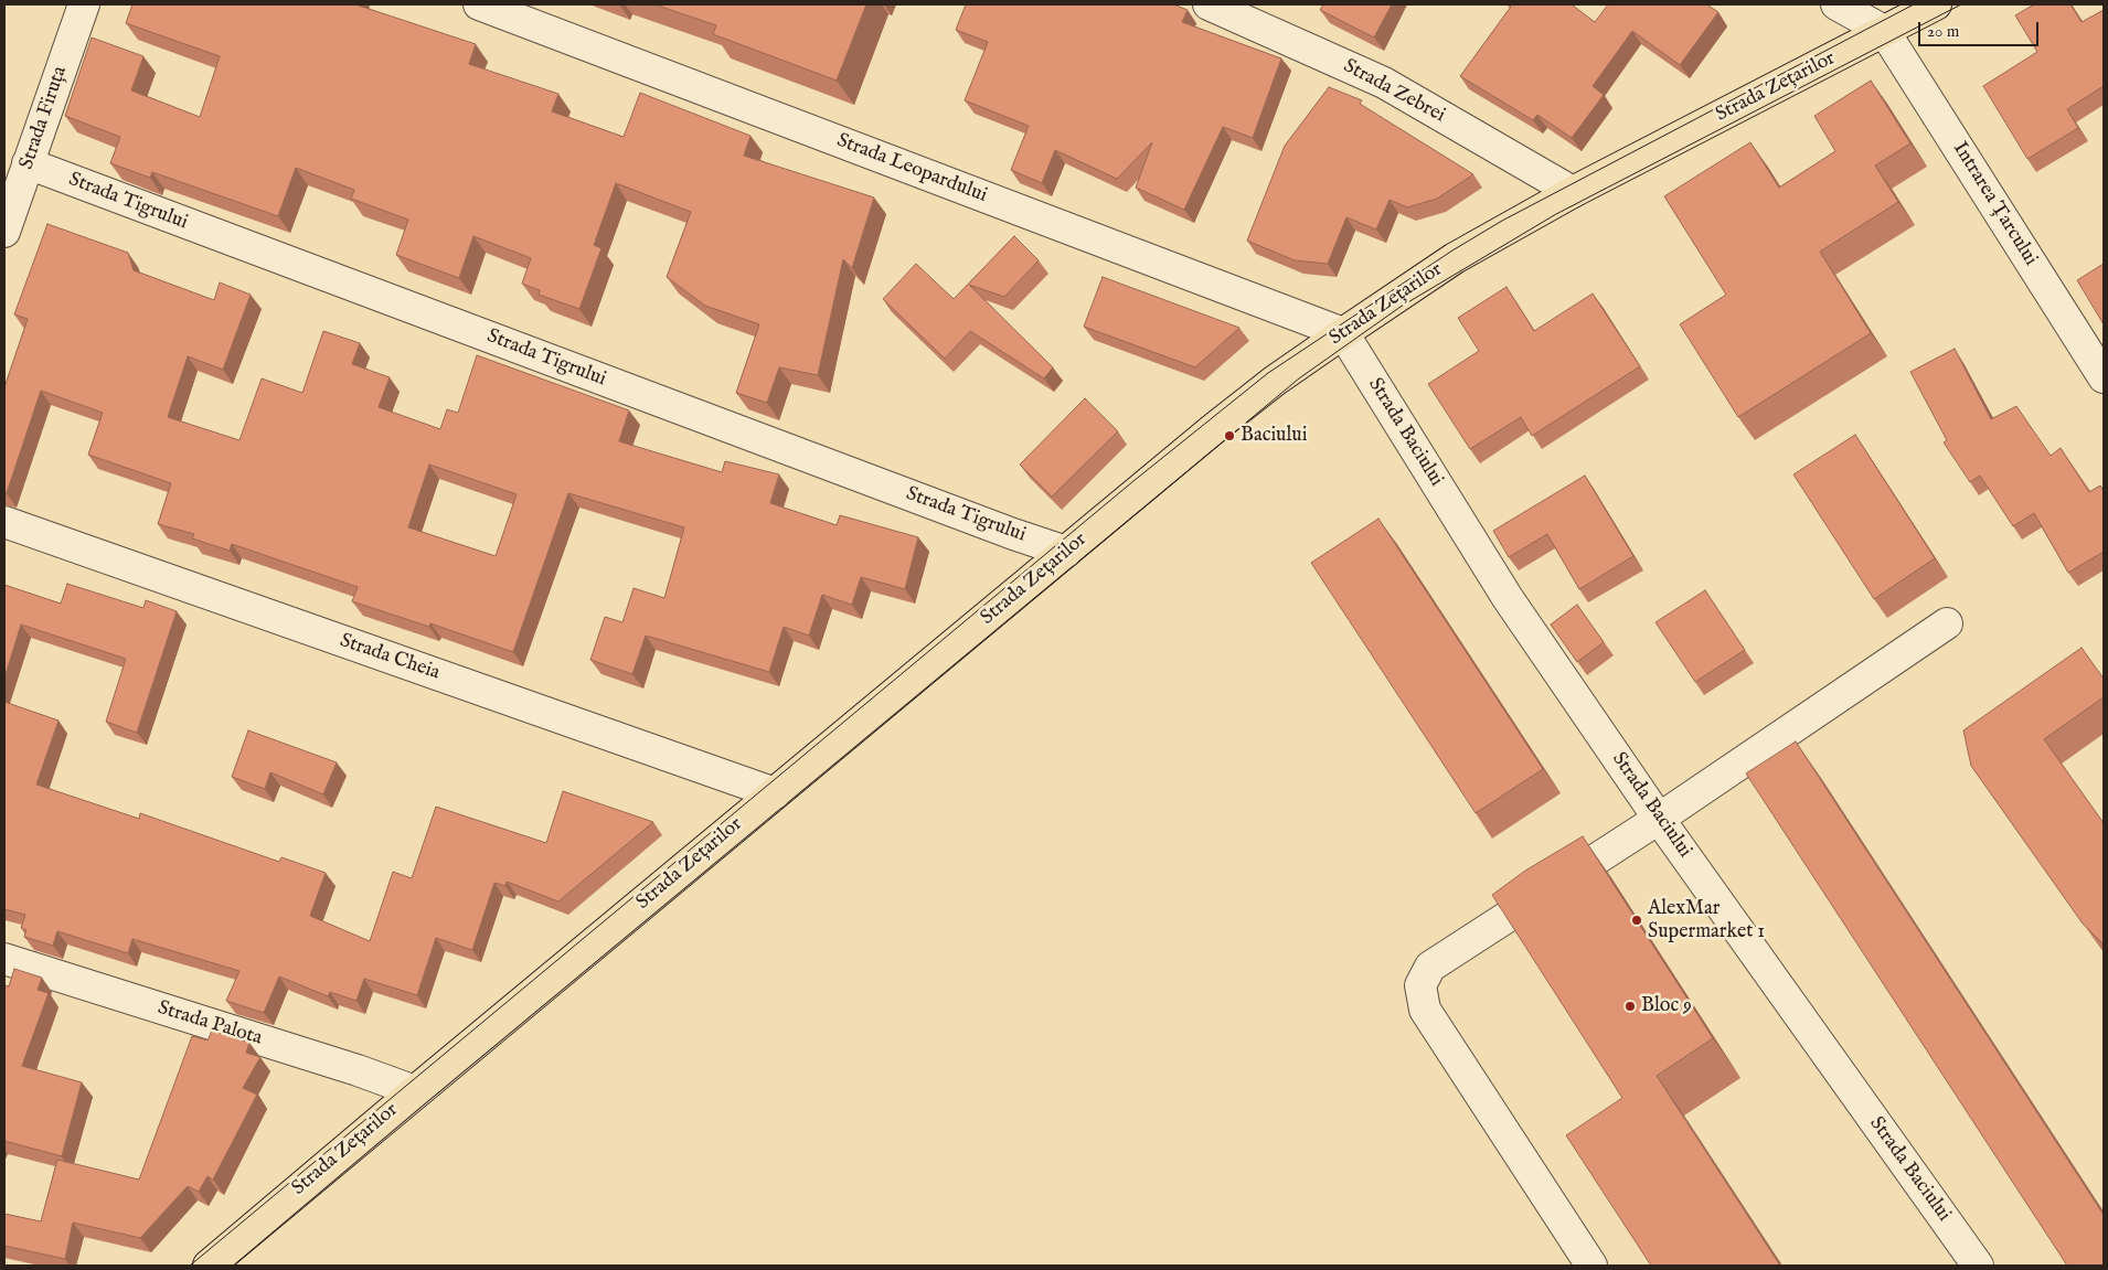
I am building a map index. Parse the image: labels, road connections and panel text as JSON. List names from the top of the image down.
{
  "streets": {
    "main road": ["Strada Zețarilor"],
    "street": [
      "Strada Zebrei",
      "Strada Firuța",
      "Strada Leopardului",
      "Strada Tigrului",
      "Intrarea Țarcului",
      "Strada Baciului",
      "Strada Cheia",
      "Strada Palota"
    ]
  },
  "crossings": [
    ["Strada Zețarilor", "Strada Zebrei"],
    ["Strada Zețarilor", "Strada Leopardului"],
    ["Strada Zețarilor", "Strada Tigrului"],
    ["Strada Zețarilor", "Intrarea Țarcului"],
    ["Strada Zețarilor", "Strada Baciului"],
    ["Strada Zețarilor", "Strada Cheia"],
    ["Strada Zețarilor", "Strada Palota"],
    ["Strada Firuța", "Strada Tigrului"],
    ["Strada Leopardului", "Strada Baciului"]
  ],
  "places": ["Baciului", "AlexMar Supermarket 1", "Bloc 9"],
  "scale_bar": "20 m"
}
